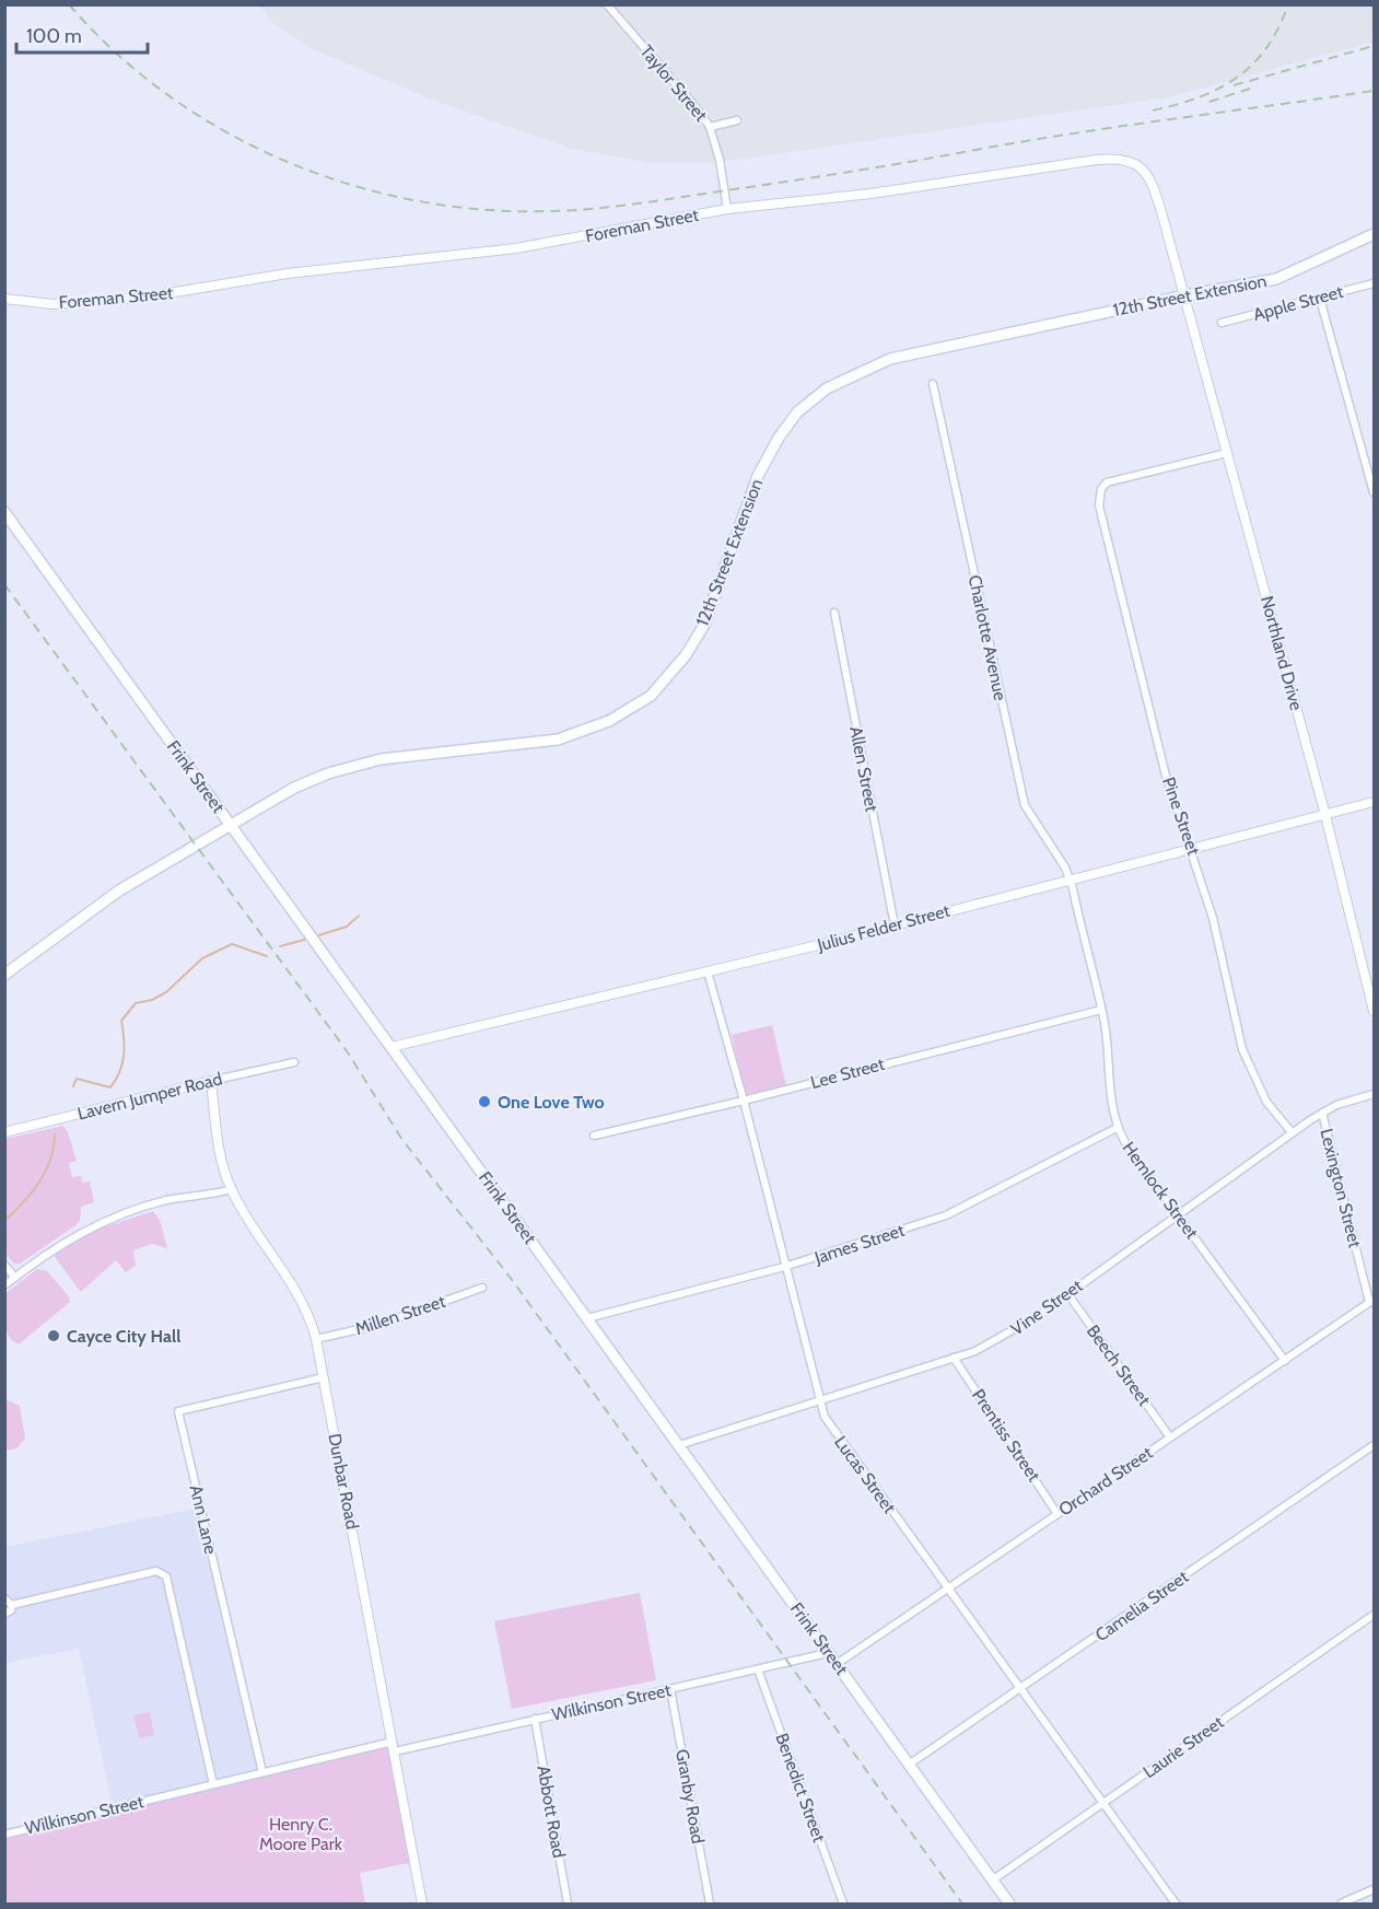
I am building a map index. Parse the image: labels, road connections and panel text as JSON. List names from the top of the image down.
{
  "streets": {
    "main road": ["12th Street Extension", "Frink Street"],
    "street": [
      "Taylor Street",
      "Foreman Street",
      "Apple Street",
      "Charlotte Avenue",
      "Northland Drive",
      "Allen Street",
      "Pine Street",
      "Julius Felder Street",
      "Lee Street",
      "Lavern Jumper Road",
      "Lexington Street",
      "Hemlock Street",
      "James Street",
      "Vine Street",
      "Millen Street",
      "Beech Street",
      "Prentiss Street",
      "Lucas Street",
      "Dunbar Road",
      "Orchard Street",
      "Ann Lane",
      "Camelia Street",
      "Wilkinson Street",
      "Laurie Street",
      "Benedict Street",
      "Granby Road",
      "Abbott Road"
    ]
  },
  "crossings": [
    ["Taylor Street", "Foreman Street"],
    ["Foreman Street", "12th Street Extension"],
    ["Foreman Street", "Northland Drive"],
    ["12th Street Extension", "Northland Drive"],
    ["12th Street Extension", "Frink Street"],
    ["Charlotte Avenue", "Julius Felder Street"],
    ["Charlotte Avenue", "Hemlock Street"],
    ["Northland Drive", "Pine Street"],
    ["Northland Drive", "Julius Felder Street"],
    ["Allen Street", "Julius Felder Street"],
    ["Frink Street", "Julius Felder Street"],
    ["Frink Street", "James Street"],
    ["Frink Street", "Vine Street"],
    ["Frink Street", "Orchard Street"],
    ["Frink Street", "Camelia Street"],
    ["Frink Street", "Wilkinson Street"],
    ["Frink Street", "Laurie Street"],
    ["Pine Street", "Julius Felder Street"],
    ["Pine Street", "Vine Street"],
    ["Julius Felder Street", "Hemlock Street"],
    ["Julius Felder Street", "Lucas Street"],
    ["Lee Street", "Hemlock Street"],
    ["Lee Street", "Lucas Street"],
    ["Lavern Jumper Road", "Dunbar Road"],
    ["Lexington Street", "Vine Street"],
    ["Lexington Street", "Orchard Street"],
    ["Hemlock Street", "James Street"],
    ["Hemlock Street", "Vine Street"],
    ["Hemlock Street", "Orchard Street"],
    ["James Street", "Lucas Street"],
    ["Vine Street", "Beech Street"],
    ["Vine Street", "Prentiss Street"],
    ["Vine Street", "Lucas Street"],
    ["Millen Street", "Dunbar Road"],
    ["Beech Street", "Orchard Street"],
    ["Prentiss Street", "Orchard Street"],
    ["Lucas Street", "Orchard Street"],
    ["Lucas Street", "Camelia Street"],
    ["Lucas Street", "Laurie Street"],
    ["Dunbar Road", "Ann Lane"],
    ["Dunbar Road", "Wilkinson Street"],
    ["Ann Lane", "Wilkinson Street"],
    ["Wilkinson Street", "Benedict Street"],
    ["Wilkinson Street", "Granby Road"],
    ["Wilkinson Street", "Abbott Road"]
  ],
  "parks": ["Henry C. Moore Park"],
  "places": ["One Love Two", "Cayce City Hall"],
  "scale_bar": "100 m"
}
